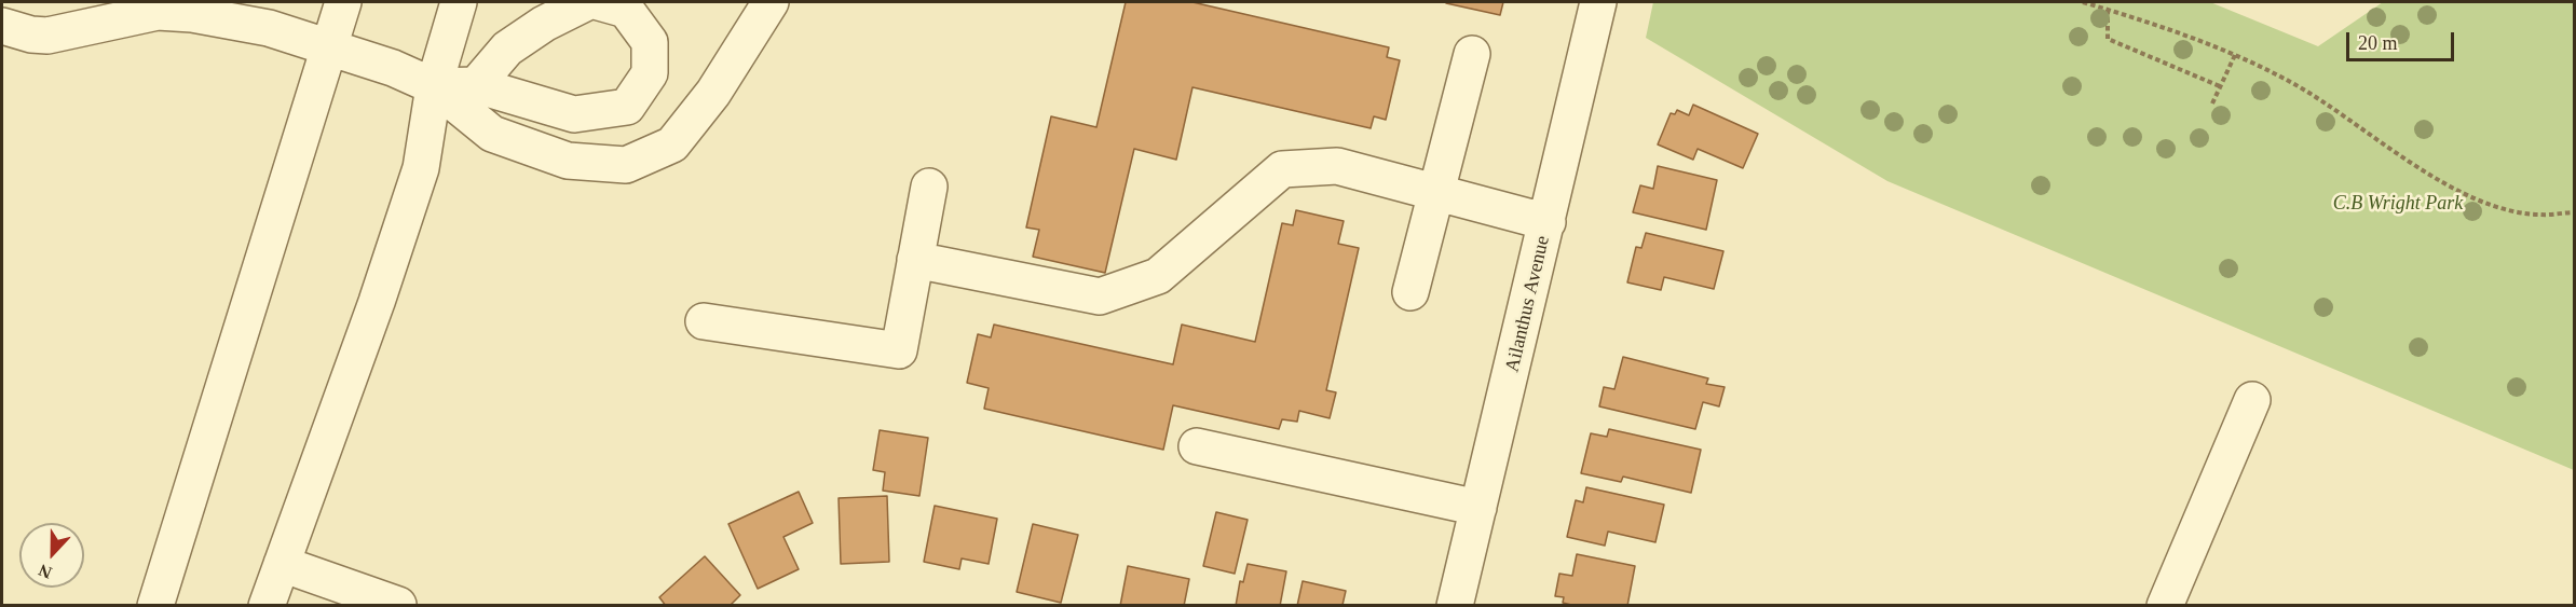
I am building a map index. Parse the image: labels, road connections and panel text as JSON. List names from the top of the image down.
{
  "streets": {
    "street": ["Ailanthus Avenue"]
  },
  "parks": ["C.B Wright Park"],
  "scale_bar": "20 m",
  "north": "bottom"
}
